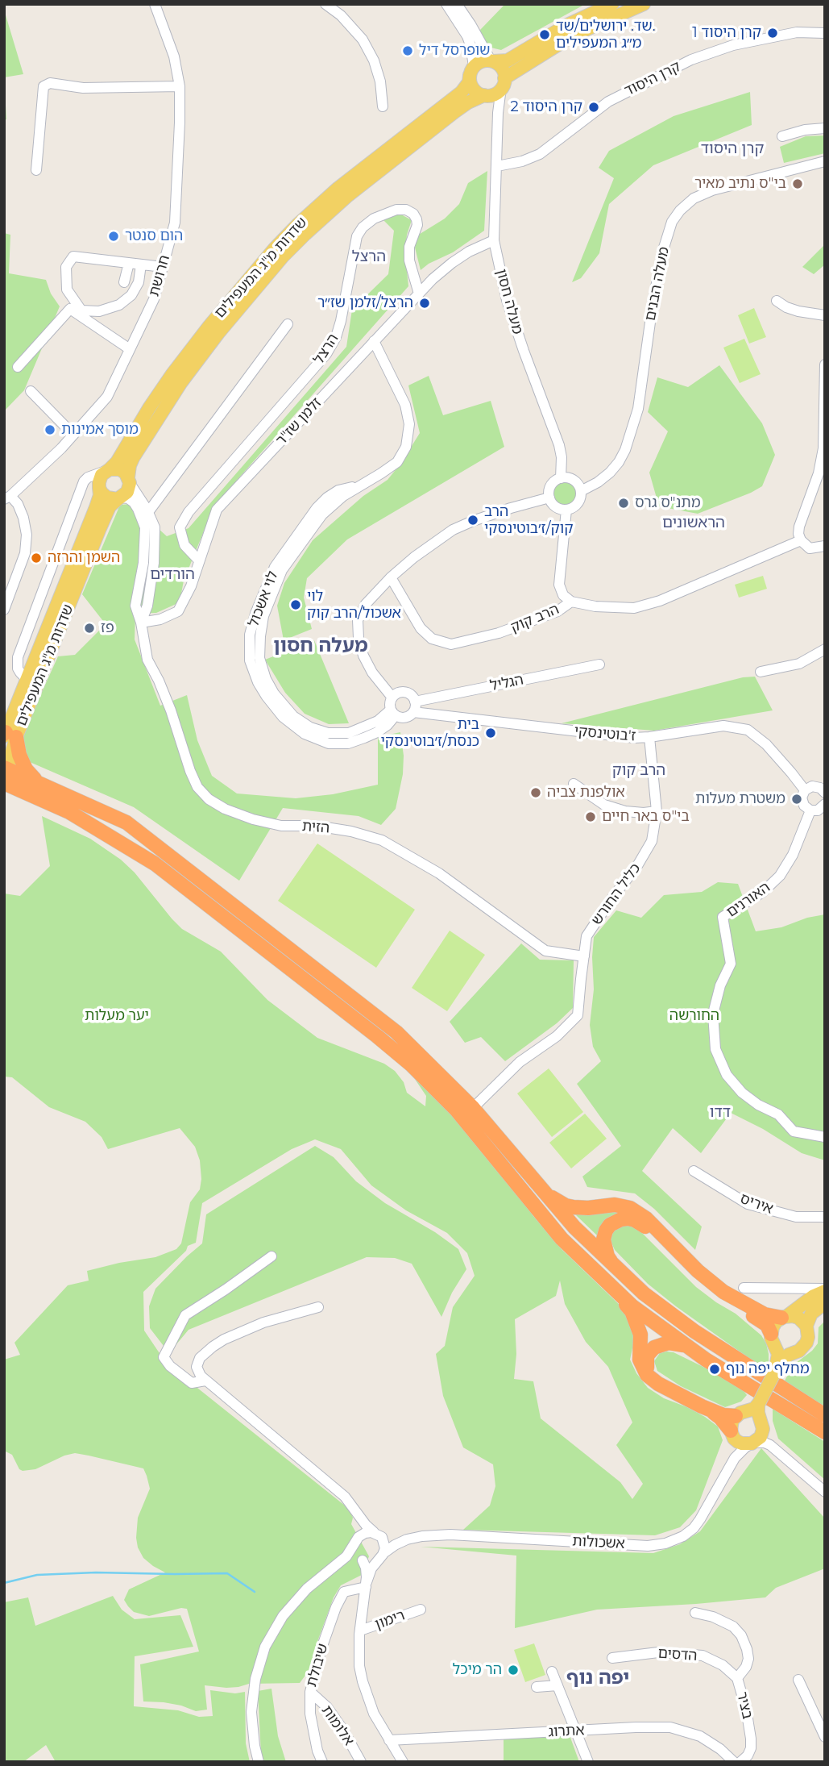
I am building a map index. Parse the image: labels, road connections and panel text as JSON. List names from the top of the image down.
{
  "streets": {
    "main road": ["שדרות מ\"ג המעפילים"],
    "street": [
      "קרן היסוד",
      "חרושת",
      "מעלה הבנים",
      "מעלה חסון",
      "הרצל",
      "זלמן שז\"ר",
      "לוי אשכול",
      "הרב קוק",
      "הגליל",
      "ז'בוטינסקי",
      "הזית",
      "כליל החורש",
      "האורנים",
      "איריס",
      "אשכולות",
      "רימון",
      "הדסים",
      "שיבולת",
      "בציר",
      "אלומות",
      "אתרוג"
    ]
  },
  "crossings": [
    ["קרן היסוד", "מעלה חסון"],
    ["שדרות מ\"ג המעפילים", "מעלה חסון"],
    ["שדרות מ\"ג המעפילים", "הזית"],
    ["מעלה הבנים", "מעלה חסון"],
    ["מעלה חסון", "זלמן שז\"ר"],
    ["הרצל", "זלמן שז\"ר"],
    ["זלמן שז\"ר", "לוי אשכול"],
    ["זלמן שז\"ר", "הזית"],
    ["לוי אשכול", "הגליל"],
    ["לוי אשכול", "ז'בוטינסקי"],
    ["הגליל", "ז'בוטינסקי"],
    ["ז'בוטינסקי", "כליל החורש"],
    ["הזית", "כליל החורש"],
    ["הדסים", "בציר"],
    ["שיבולת", "אלומות"]
  ],
  "districts": [
    "קרן היסוד",
    "הרצל",
    "הראשונים",
    "הורדים",
    "מעלה חסון",
    "הרב קוק",
    "דדו",
    "יפה נוף"
  ],
  "parks": ["יער מעלות", "החורשה"],
  "places": [
    "קרן היסוד 1",
    "שד. ירושלים/שד. מ״ג המעפילים",
    "שופרסל דיל",
    "קרן היסוד 2",
    "בי\"ס נתיב מאיר",
    "הום סנטר",
    "הרצל/זלמן שז״ר",
    "מוסך אמינות",
    "מתנ\"ס גרס",
    "הרב קוק/ז׳בוטינסקי",
    "השמן והרזה",
    "לוי אשכול/הרב קוק",
    "פז",
    "בית כנסת/ז׳בוטינסקי",
    "אולפנת צביה",
    "משטרת מעלות",
    "בי\"ס באר חיים",
    "מחלף יפה נוף",
    "הר מיכל"
  ]
}
